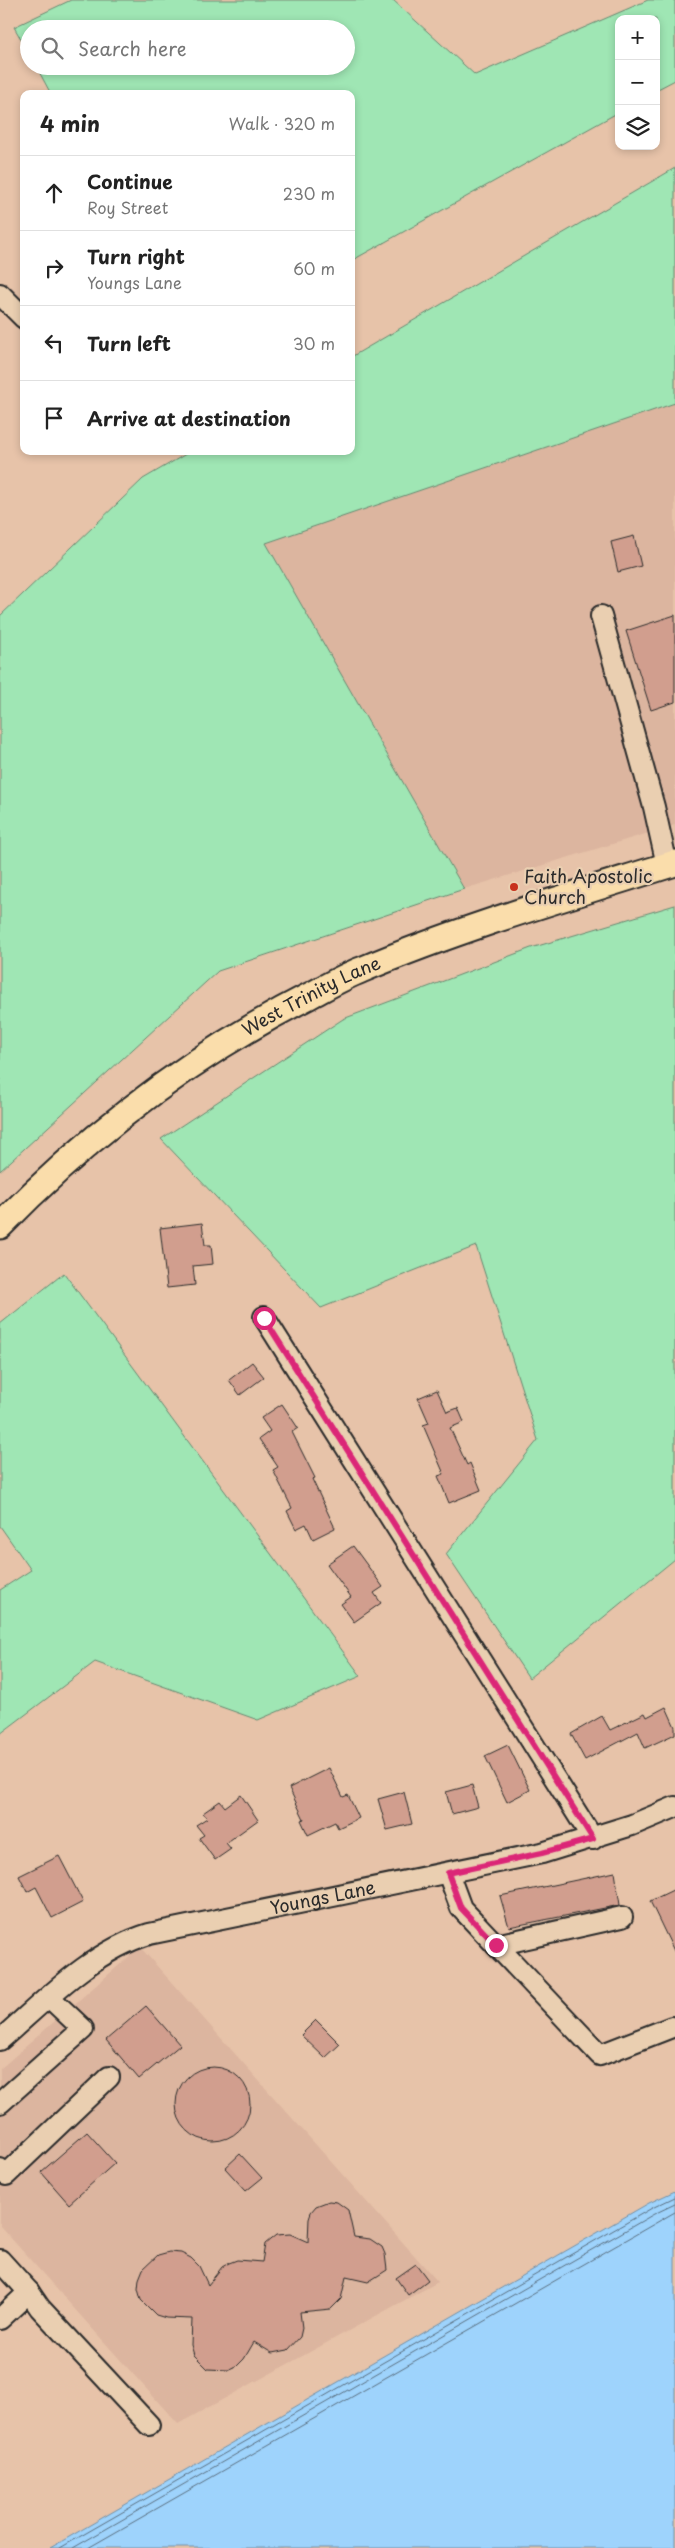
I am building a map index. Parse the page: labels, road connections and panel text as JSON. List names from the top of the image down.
{
  "streets": {
    "main road": ["West Trinity Lane"],
    "street": ["Youngs Lane"]
  },
  "places": ["Faith Apostolic Church"],
  "page": {
    "map_buttons": ["+", "−"],
    "search": "Search here",
    "heading": ["4 min", "Walk · 320 m"],
    "list": [
      ["Continue", "Roy Street", "230 m"],
      ["Turn right", "Youngs Lane", "60 m"],
      ["Turn left", "30 m"],
      "Arrive at destination"
    ]
  }
}
